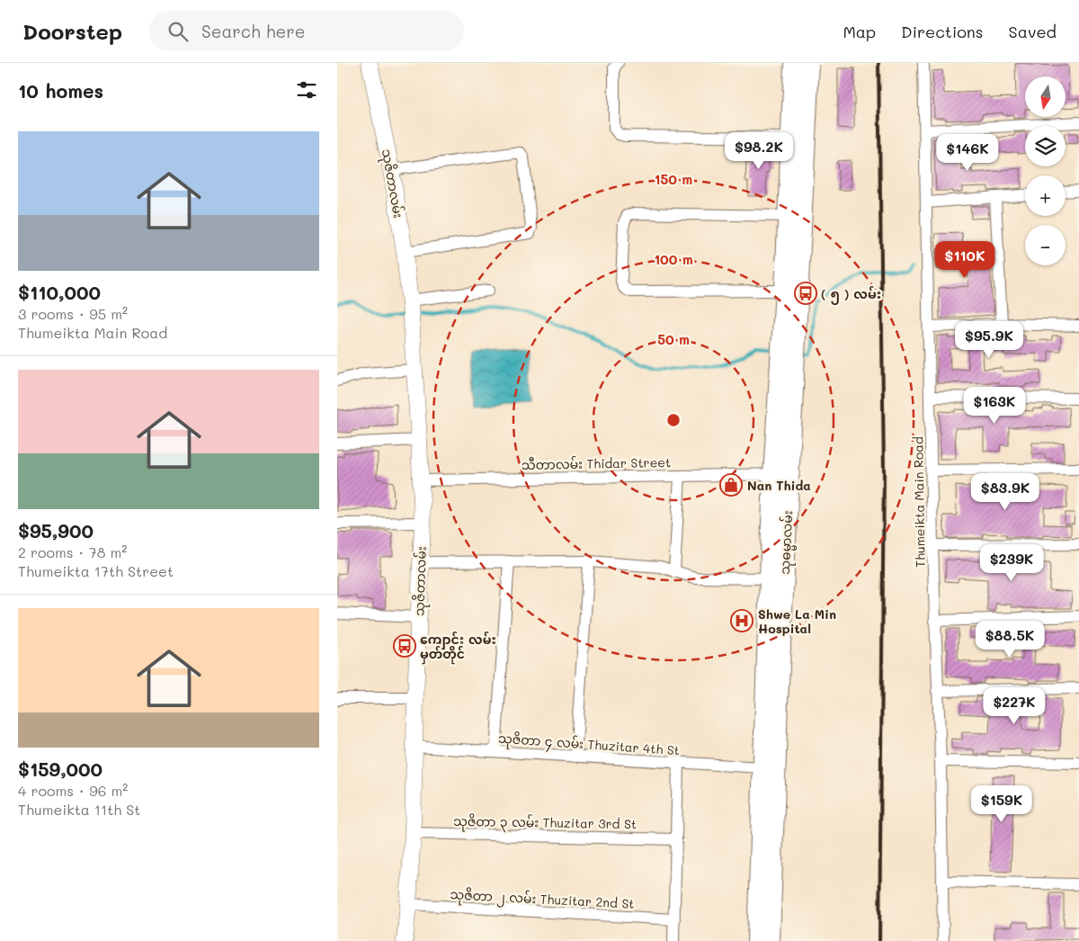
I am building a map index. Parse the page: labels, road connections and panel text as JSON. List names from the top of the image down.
{
  "streets": {
    "main road": ["သုဇိတာလမ်း", "သုဓမ္မာလမ်း"],
    "street": [
      "သီတာလမ်း Thidar Street",
      "Thumeikta Main Road",
      "သုဇိတာ ၄ လမ်း Thuzitar 4th St",
      "သုဇိတာ ၃ လမ်း Thuzitar 3rd St",
      "သုဇိတာ ၂ လမ်း Thuzitar 2nd St"
    ]
  },
  "crossings": [
    ["သုဇိတာလမ်း", "သီတာလမ်း Thidar Street"],
    ["သုဇိတာလမ်း", "သုဇိတာ ၄ လမ်း Thuzitar 4th St"],
    ["သုဇိတာလမ်း", "သုဇိတာ ၃ လမ်း Thuzitar 3rd St"],
    ["သုဇိတာလမ်း", "သုဇိတာ ၂ လမ်း Thuzitar 2nd St"],
    ["သီတာလမ်း Thidar Street", "သုဓမ္မာလမ်း"],
    ["သုဓမ္မာလမ်း", "သုဇိတာ ၄ လမ်း Thuzitar 4th St"]
  ],
  "places": {
    "bus stop": ["( ၅ ) လမ်း", "ကျောင်း လမ်း မှတ်တိုင်"],
    "shop": ["Nan Thida"],
    "hospital": ["Shwe La Min Hospital"]
  },
  "north": "bottom",
  "page": {
    "header": "Doorstep",
    "search": "Search here",
    "nav": ["Map", "Directions", "Saved"],
    "heading": "10 homes",
    "map_buttons": ["+", "−"],
    "list": [
      {
        "name": "$110,000",
        "note": "3 rooms · 95 m² · Thumeikta Main Road"
      },
      {
        "name": "$95,900",
        "note": "2 rooms · 78 m² · Thumeikta 17th Street"
      },
      {
        "name": "$159,000",
        "note": "4 rooms · 96 m² · Thumeikta 11th St"
      }
    ],
    "price": [
      "$98.2K",
      "$146K",
      "$110K",
      "$95.9K",
      "$163K",
      "$83.9K",
      "$239K",
      "$88.5K",
      "$227K",
      "$159K"
    ]
  },
  "rings": ["150 m", "100 m", "50 m"]
}
